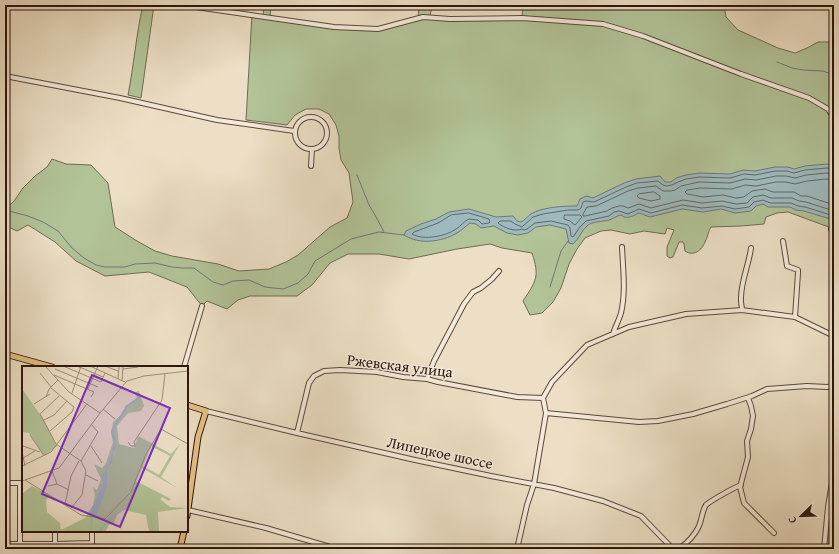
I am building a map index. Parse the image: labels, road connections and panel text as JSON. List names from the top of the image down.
{
  "streets": {
    "main road": ["Липецкое шоссе"],
    "street": ["Ржевская улица"]
  },
  "crossings": [
    ["Ржевская улица", "Липецкое шоссе"]
  ],
  "north": "bottom left"
}
